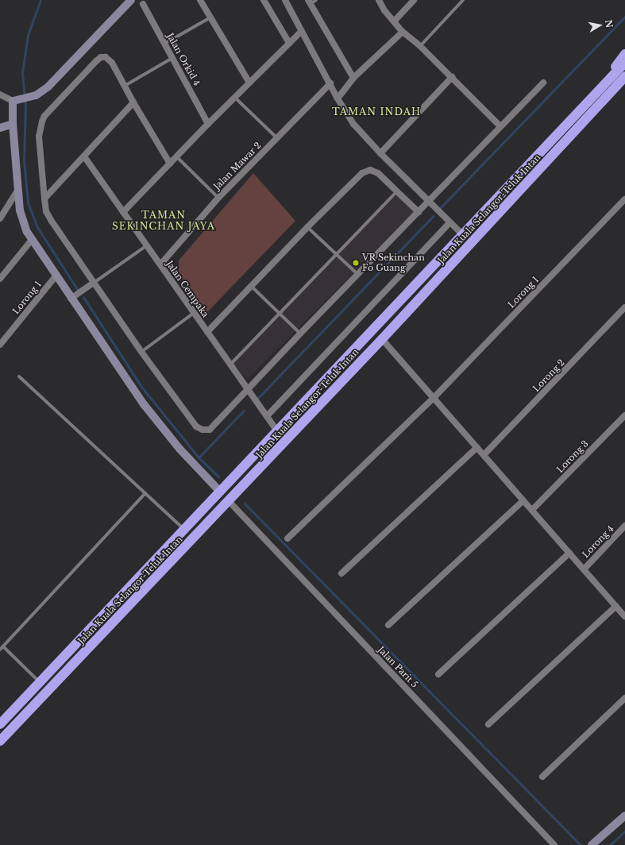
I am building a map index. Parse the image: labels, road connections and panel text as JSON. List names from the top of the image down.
{
  "streets": {
    "highway": ["Jalan Kuala Selangor-Teluk Intan"],
    "street": [
      "Jalan Orkid 4",
      "Jalan Mawar 2",
      "Jalan Cempaka",
      "Lorong 1",
      "Lorong 2",
      "Lorong 3",
      "Lorong 4",
      "Jalan Parit 5"
    ]
  },
  "crossings": [
    ["Jalan Mawar 2", "Jalan Cempaka"],
    ["Jalan Kuala Selangor-Teluk Intan", "Jalan Cempaka"],
    ["Jalan Kuala Selangor-Teluk Intan", "Jalan Parit 5"]
  ],
  "districts": ["TAMAN INDAH", "TAMAN SEKINCHAN JAYA"],
  "places": ["VR Sekinchan Fo Guang"],
  "north": "right"
}
